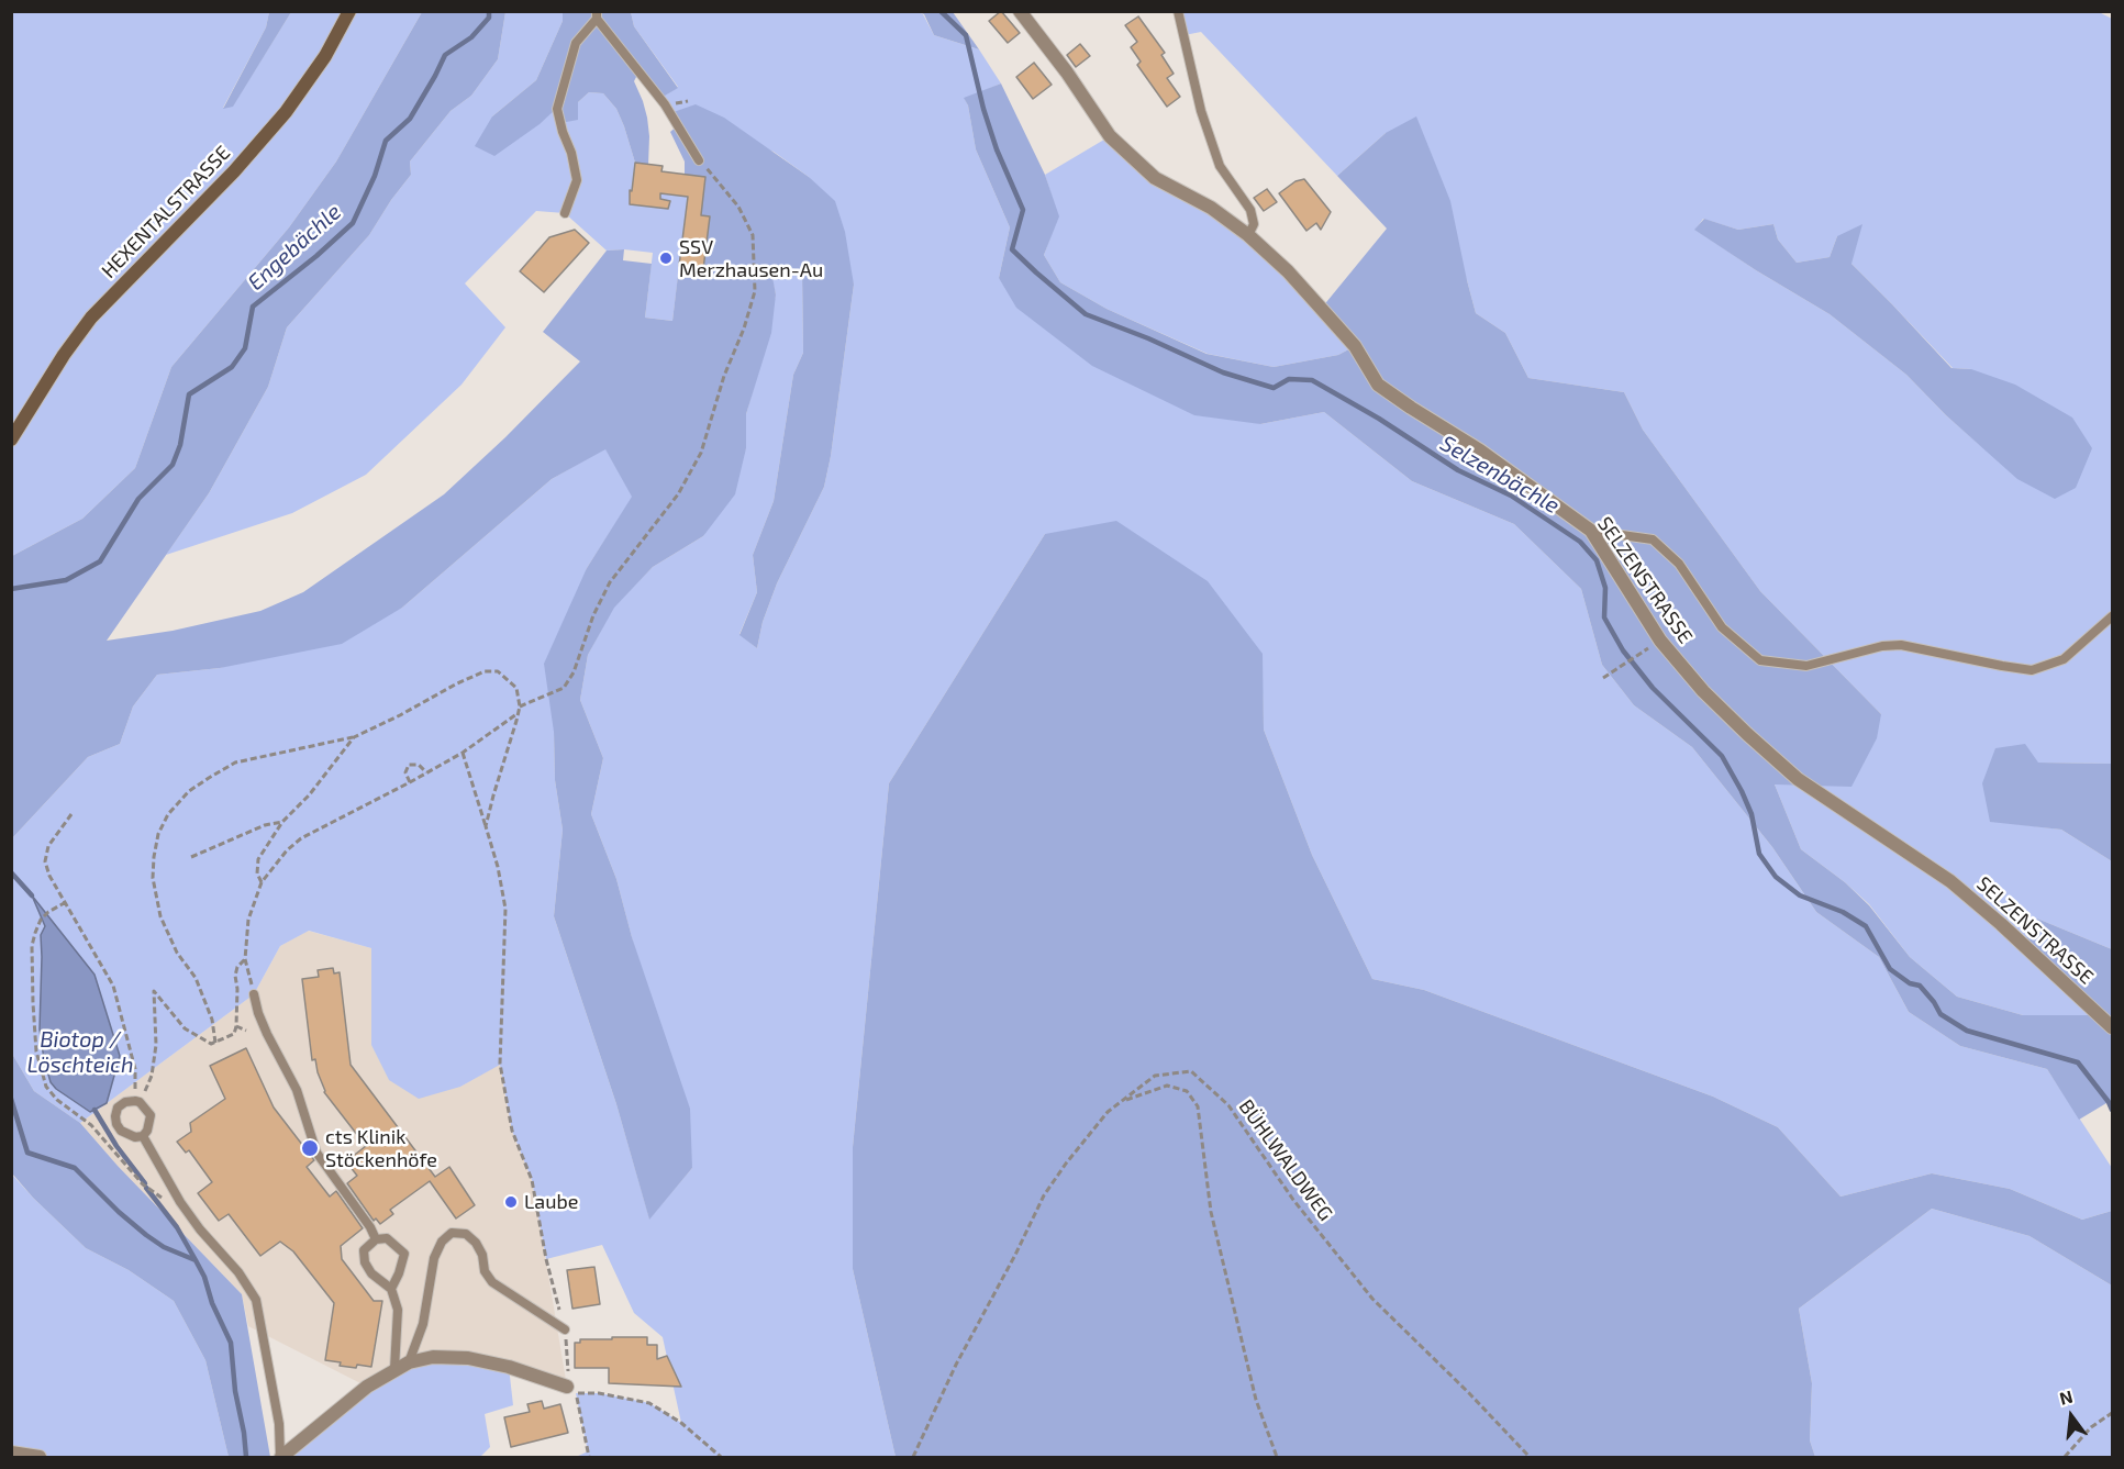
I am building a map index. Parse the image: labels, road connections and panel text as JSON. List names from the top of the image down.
{
  "streets": {
    "main road": ["HEXENTALSTRASSE"],
    "street": ["SELZENSTRASSE"],
    "path": ["BÜHLWALDWEG"]
  },
  "water": ["Engebächle", "Selzenbächle", "Biotop / Löschteich"],
  "places": ["SSV Merzhausen-Au", "cts Klinik Stöckenhöfe", "Laube"],
  "north": "top"
}
